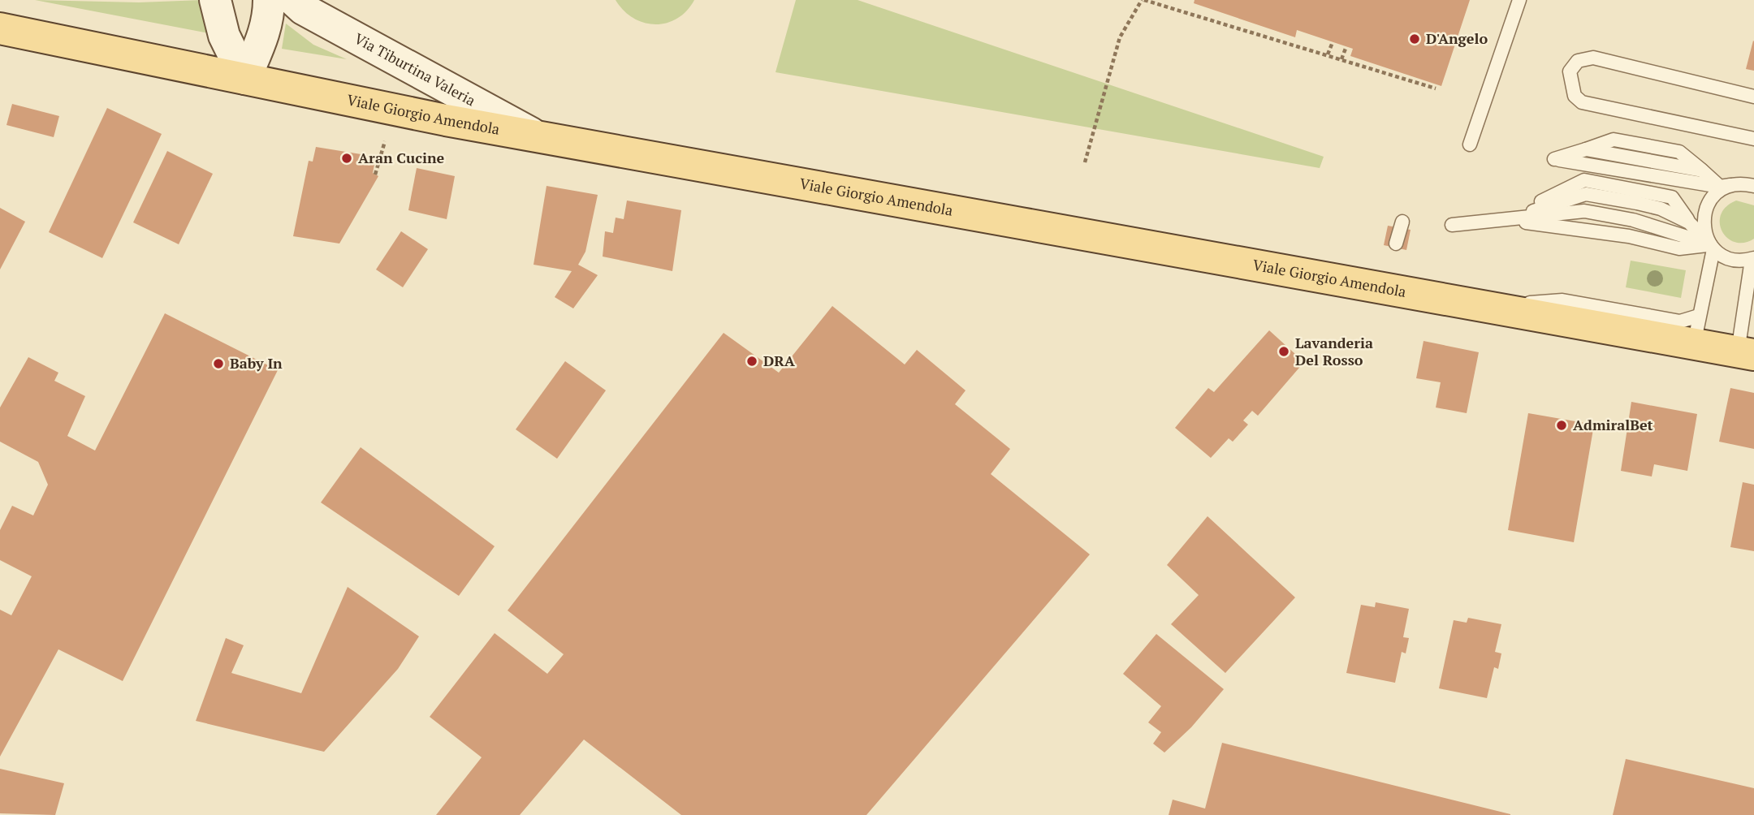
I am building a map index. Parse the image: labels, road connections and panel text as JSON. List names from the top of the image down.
{
  "streets": {
    "main road": ["Viale Giorgio Amendola"],
    "street": ["Via Tiburtina Valeria"]
  },
  "crossings": [
    ["Via Tiburtina Valeria", "Viale Giorgio Amendola"]
  ],
  "places": [
    "D'Angelo",
    "Aran Cucine",
    "Lavanderia Del Rosso",
    "DRA",
    "Baby In",
    "AdmiralBet"
  ]
}
